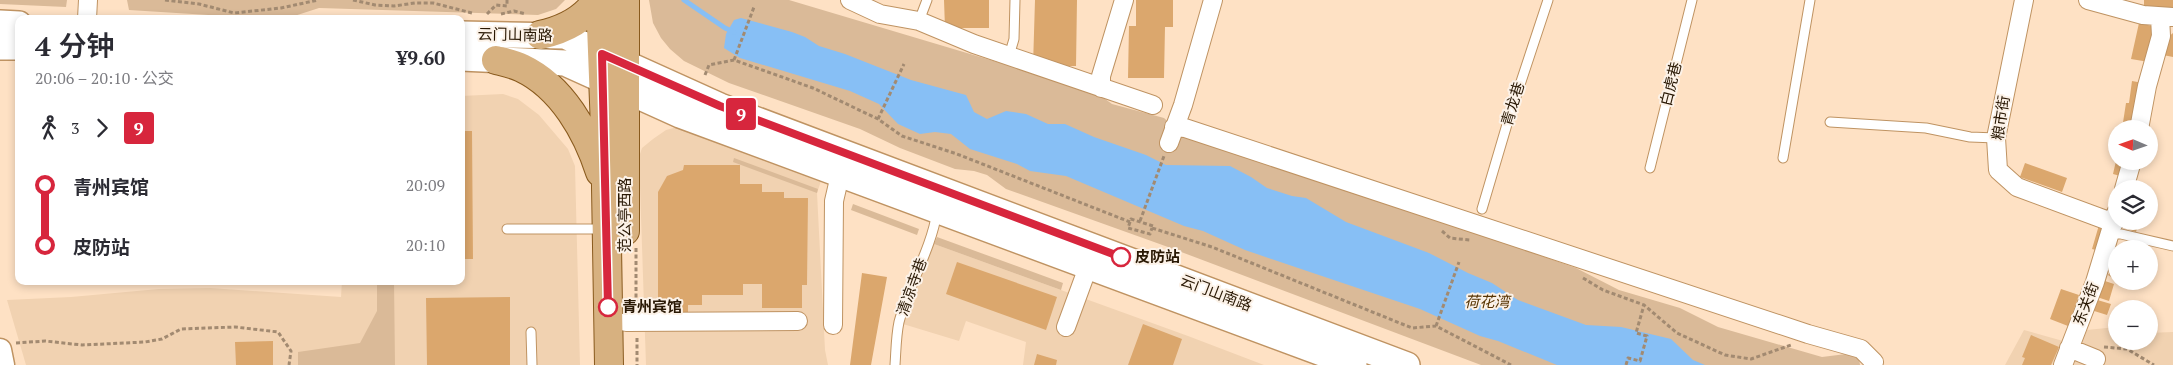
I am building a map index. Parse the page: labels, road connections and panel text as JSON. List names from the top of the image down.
{
  "streets": {
    "main road": ["云门山南路", "范公亭西路"],
    "street": ["粮市街", "东关街"],
    "lane": ["白虎巷", "青龙巷", "清凉寺巷"]
  },
  "crossings": [
    ["云门山南路", "范公亭西路"],
    ["云门山南路", "清凉寺巷"]
  ],
  "parks": ["荷花湾"],
  "places": ["皮防站", "青州宾馆"],
  "lines": ["bus line 9"],
  "north": "left",
  "page": {
    "on_map": "9",
    "heading": ["4 分钟", "20:06 – 20:10 · 公交", "¥9.60"],
    "legs": ["3", "9"],
    "map_buttons": ["+", "−"],
    "list": [
      {
        "name": "青州宾馆",
        "value": "20:09"
      },
      {
        "name": "皮防站",
        "value": "20:10"
      }
    ]
  }
}
